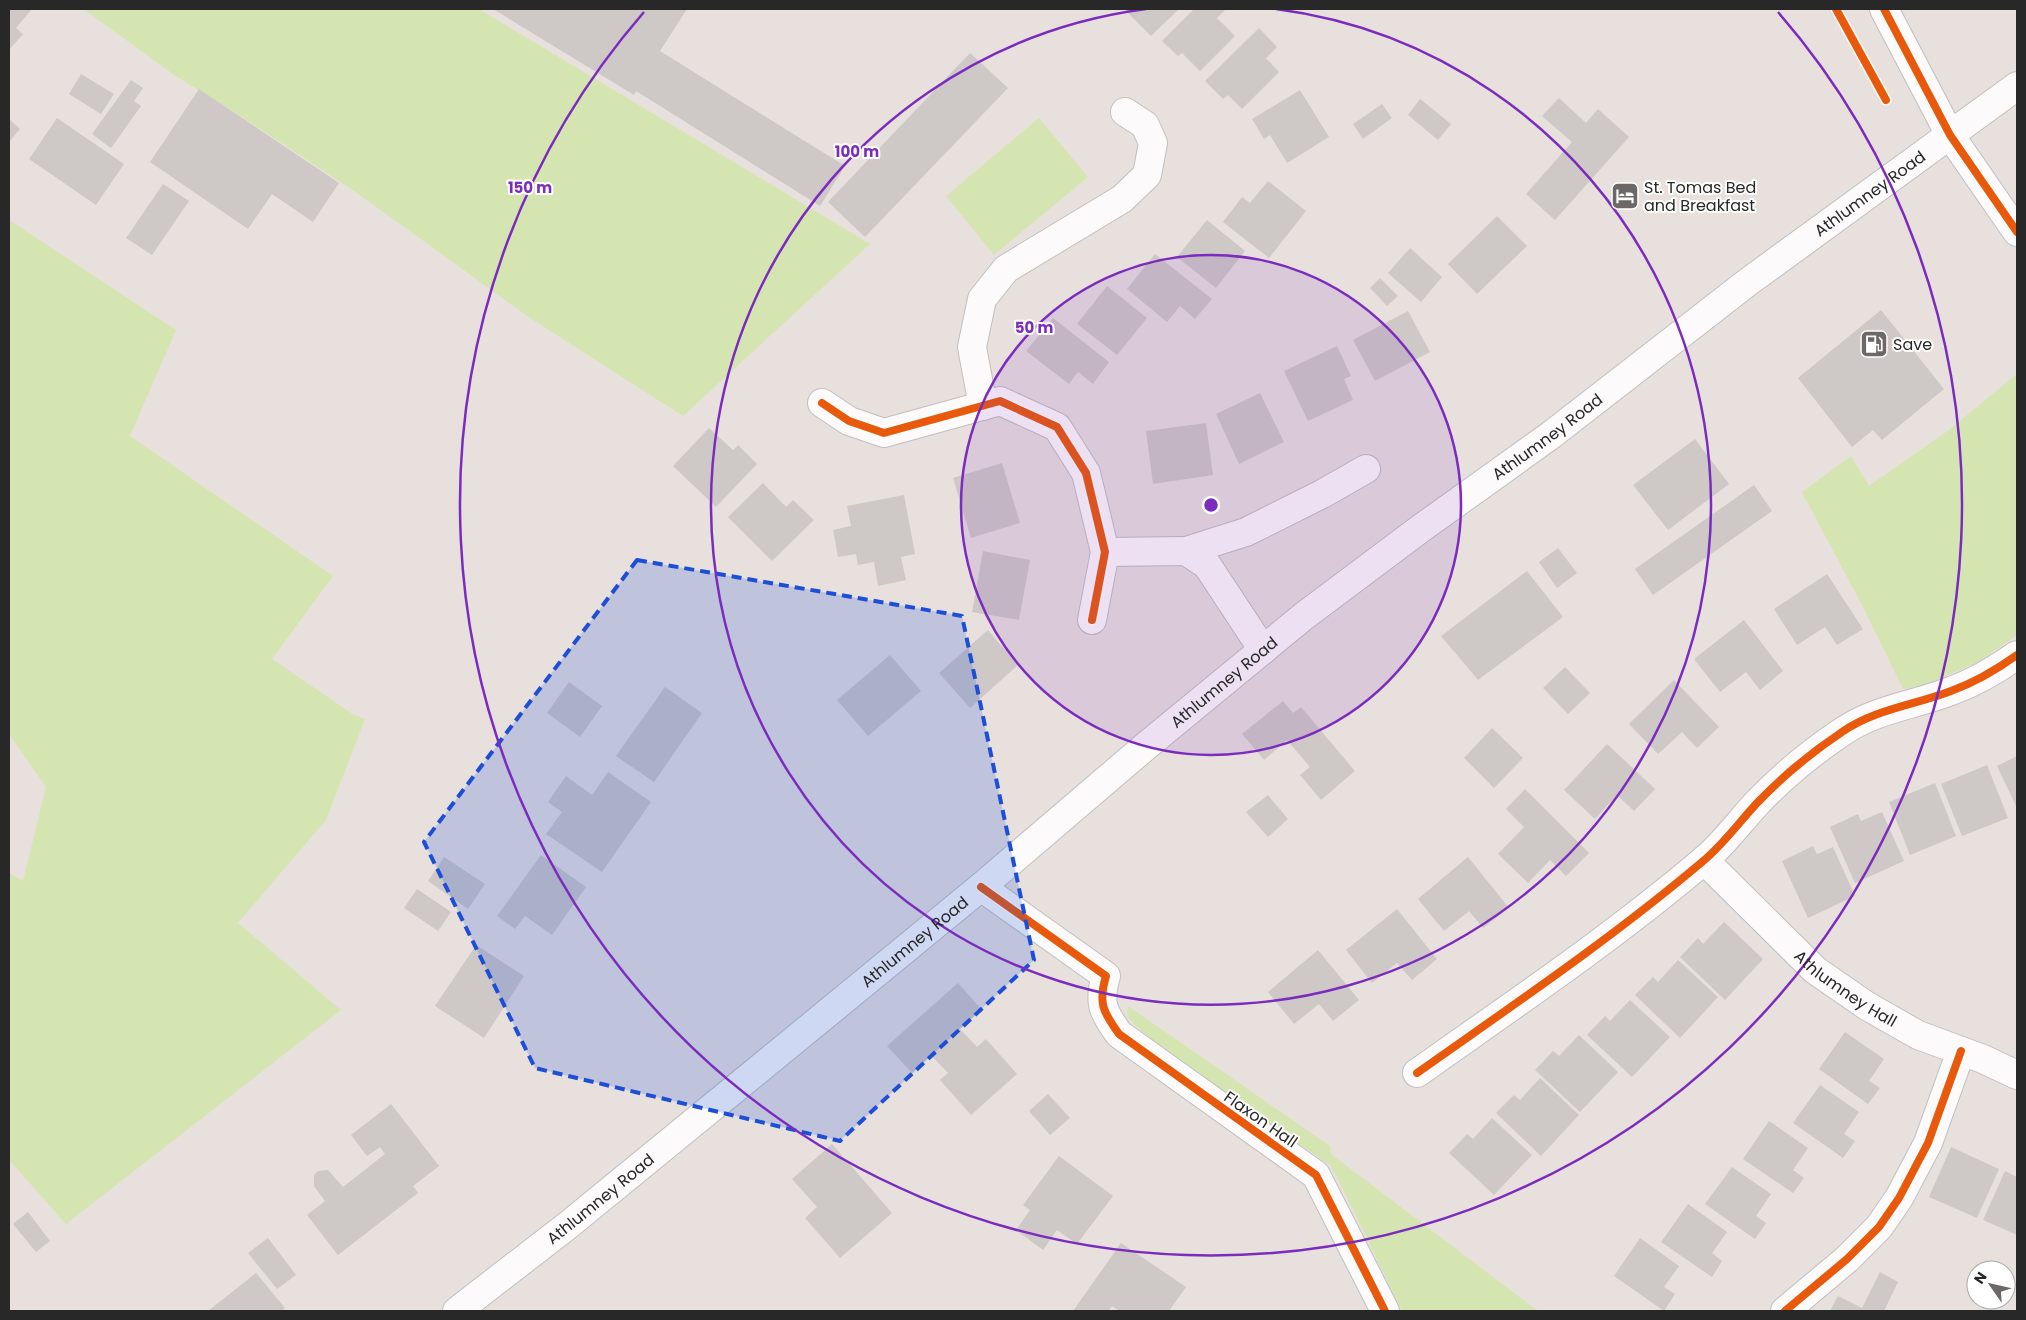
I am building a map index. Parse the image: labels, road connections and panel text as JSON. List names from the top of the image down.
{
  "streets": {
    "street": ["Athlumney Road", "Athlumney Hall", "Flaxon Hall"]
  },
  "crossings": [
    ["Athlumney Road", "Flaxon Hall"]
  ],
  "places": {
    "hotel": ["St. Tomas Bed and Breakfast"],
    "fuel station": ["Save"]
  },
  "north": "top left",
  "rings": ["100 m", "150 m", "50 m"]
}
